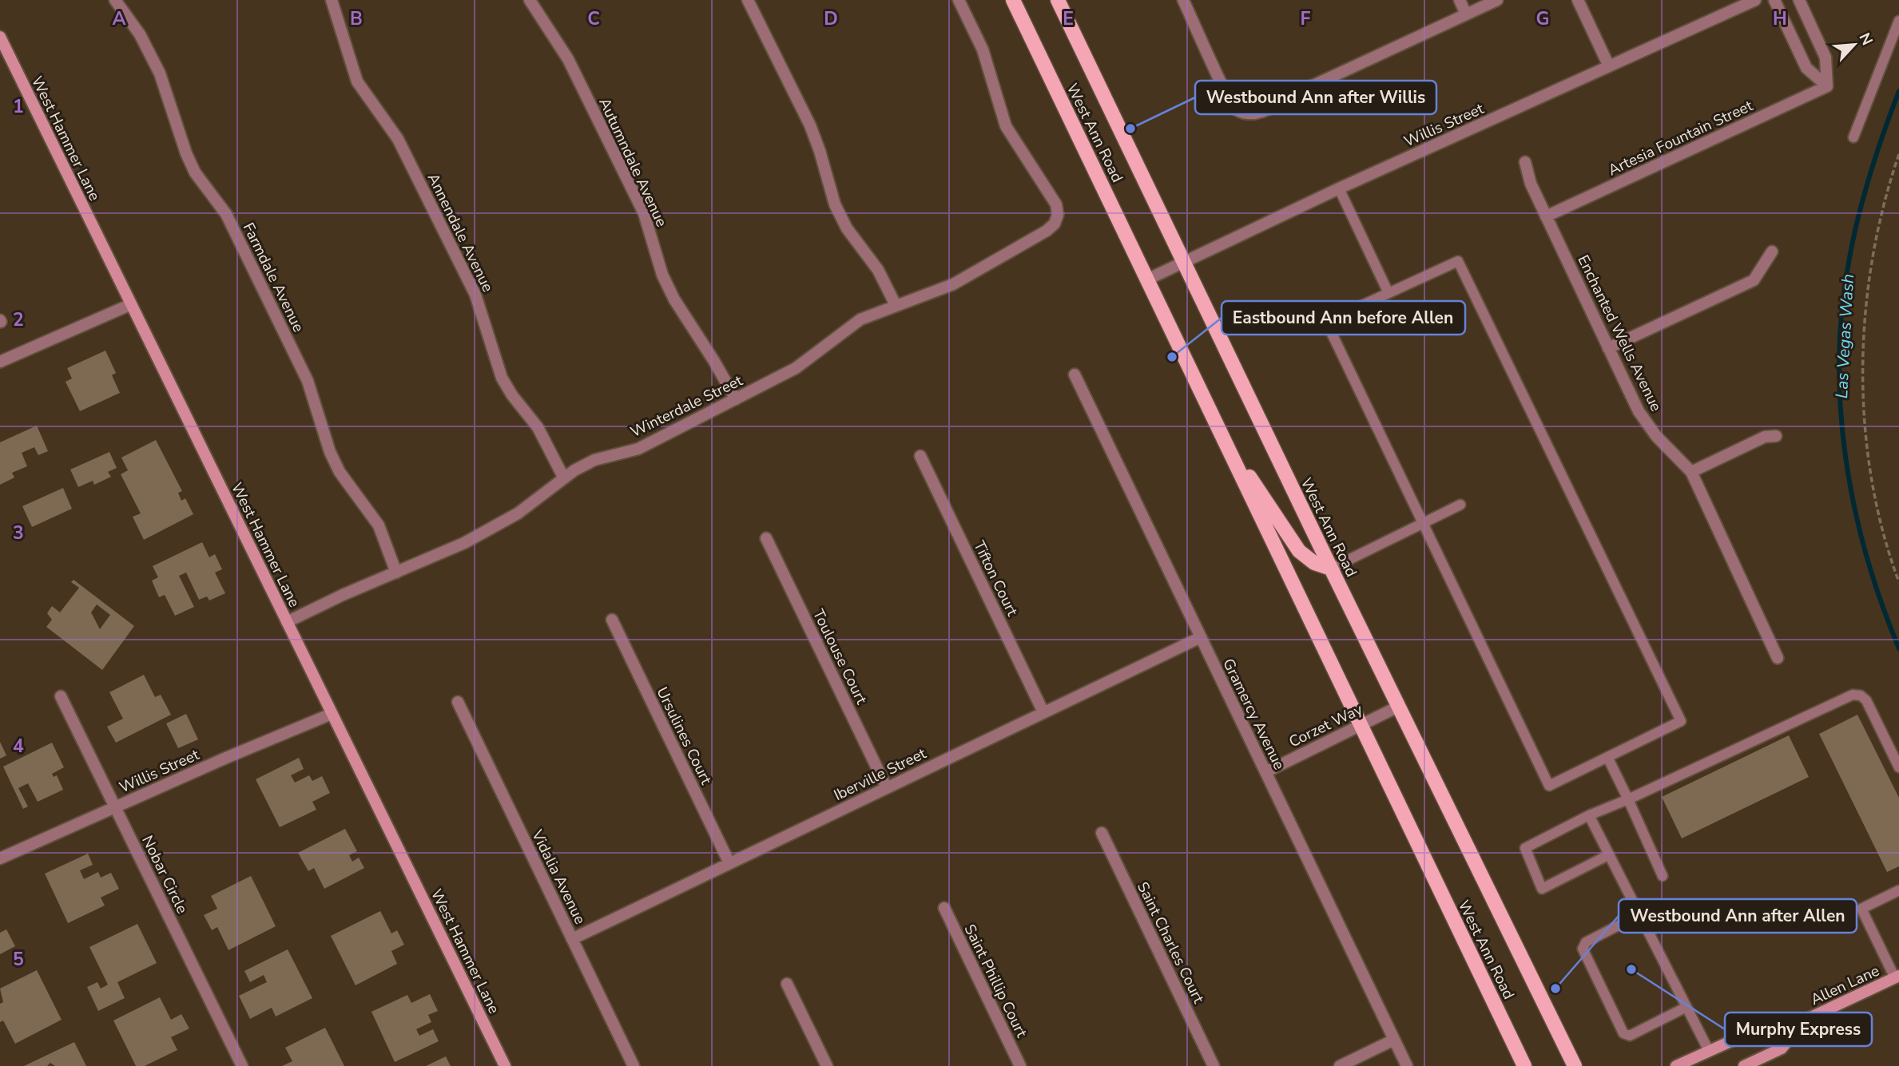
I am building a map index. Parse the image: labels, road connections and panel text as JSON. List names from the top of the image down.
{
  "streets": {
    "main road": ["West Ann Road"],
    "street": [
      "Willis Street",
      "Artesia Fountain Street",
      "West Hammer Lane",
      "Autumndale Avenue",
      "Annendale Avenue",
      "Farmdale Avenue",
      "Enchanted Wells Avenue",
      "Winterdale Street",
      "Tifton Court",
      "Toulouse Court",
      "Gramercy Avenue",
      "Corzet Way",
      "Ursulines Court",
      "Iberville Street",
      "Nobar Circle",
      "Vidalia Avenue",
      "Saint Charles Court",
      "Saint Phillip Court",
      "Allen Lane"
    ]
  },
  "crossings": [
    ["Willis Street", "West Ann Road"],
    ["Willis Street", "West Hammer Lane"],
    ["Willis Street", "Nobar Circle"],
    ["West Ann Road", "Corzet Way"],
    ["Artesia Fountain Street", "Enchanted Wells Avenue"],
    ["West Hammer Lane", "Winterdale Street"],
    ["Autumndale Avenue", "Winterdale Street"],
    ["Annendale Avenue", "Winterdale Street"],
    ["Farmdale Avenue", "Winterdale Street"],
    ["Tifton Court", "Iberville Street"],
    ["Toulouse Court", "Iberville Street"],
    ["Gramercy Avenue", "Corzet Way"],
    ["Gramercy Avenue", "Iberville Street"],
    ["Ursulines Court", "Iberville Street"],
    ["Iberville Street", "Vidalia Avenue"]
  ],
  "water": ["Las Vegas Wash"],
  "places": [
    "Westbound Ann after Willis",
    "Eastbound Ann before Allen",
    "Murphy Express",
    "Westbound Ann after Allen"
  ],
  "north": "top right",
  "grid": {
    "columns": [
      "A",
      "B",
      "C",
      "D",
      "E",
      "F",
      "G",
      "H"
    ],
    "rows": [
      "1",
      "2",
      "3",
      "4",
      "5"
    ]
  }
}
